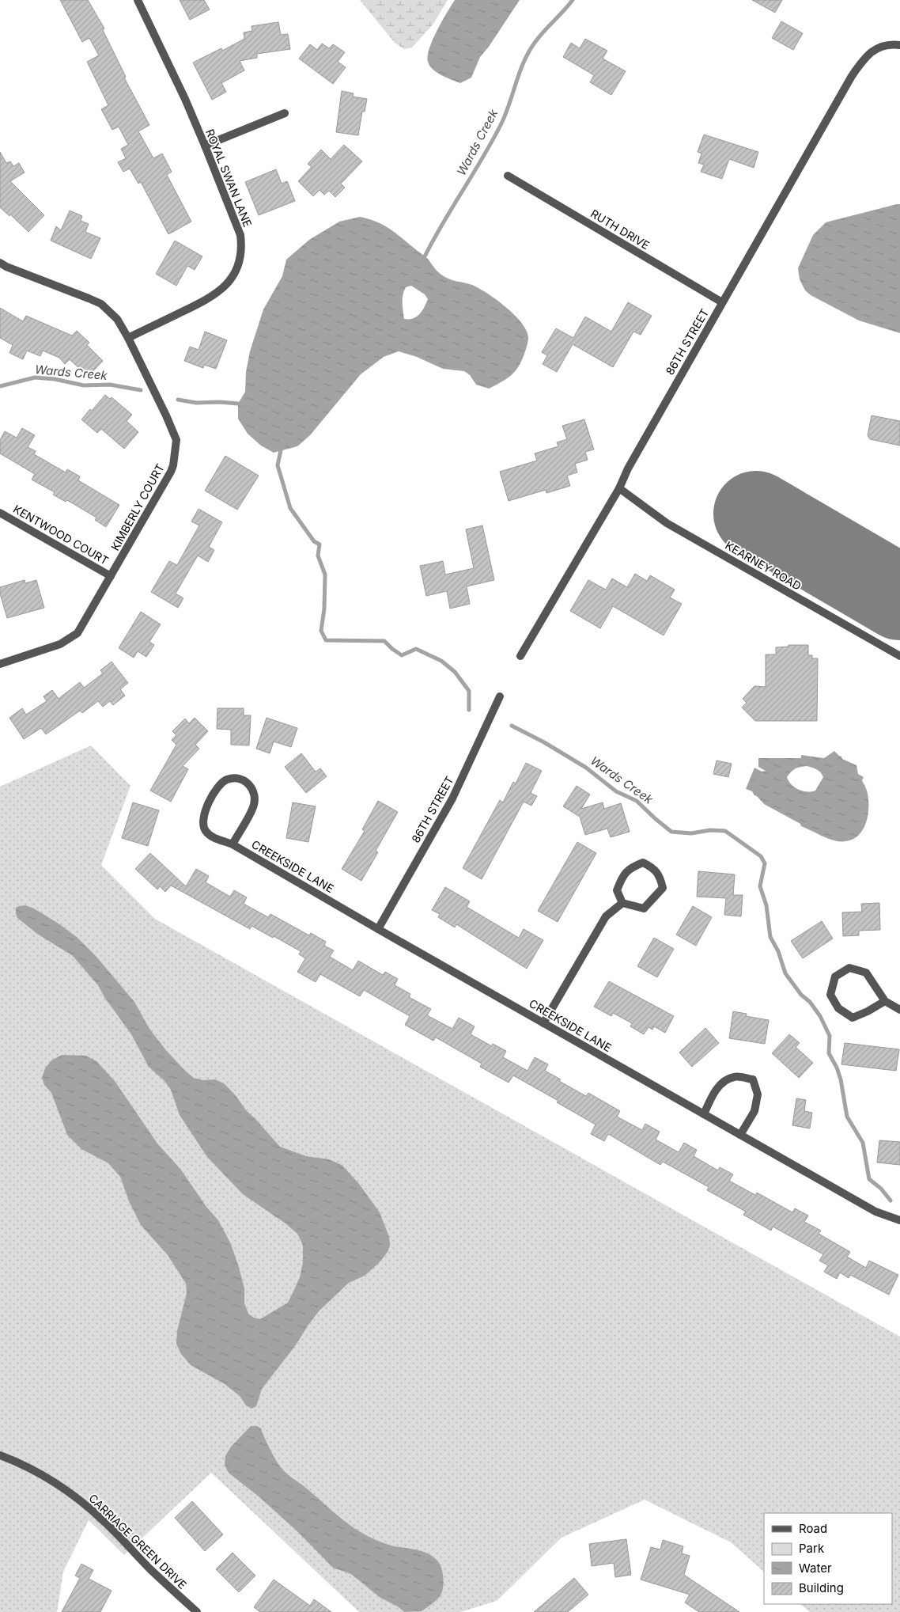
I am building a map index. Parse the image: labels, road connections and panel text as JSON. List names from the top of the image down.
{
  "streets": {
    "street": [
      "ROYAL SWAN LANE",
      "RUTH DRIVE",
      "86TH STREET",
      "KIMBERLY COURT",
      "KENTWOOD COURT",
      "KEARNEY ROAD",
      "CREEKSIDE LANE",
      "CARRIAGE GREEN DRIVE"
    ]
  },
  "crossings": [
    ["ROYAL SWAN LANE", "KIMBERLY COURT"],
    ["RUTH DRIVE", "86TH STREET"],
    ["86TH STREET", "KEARNEY ROAD"],
    ["86TH STREET", "CREEKSIDE LANE"],
    ["KIMBERLY COURT", "KENTWOOD COURT"]
  ],
  "water": ["Wards Creek"],
  "legend": [
    "Road",
    "Park",
    "Water",
    "Building"
  ]
}
